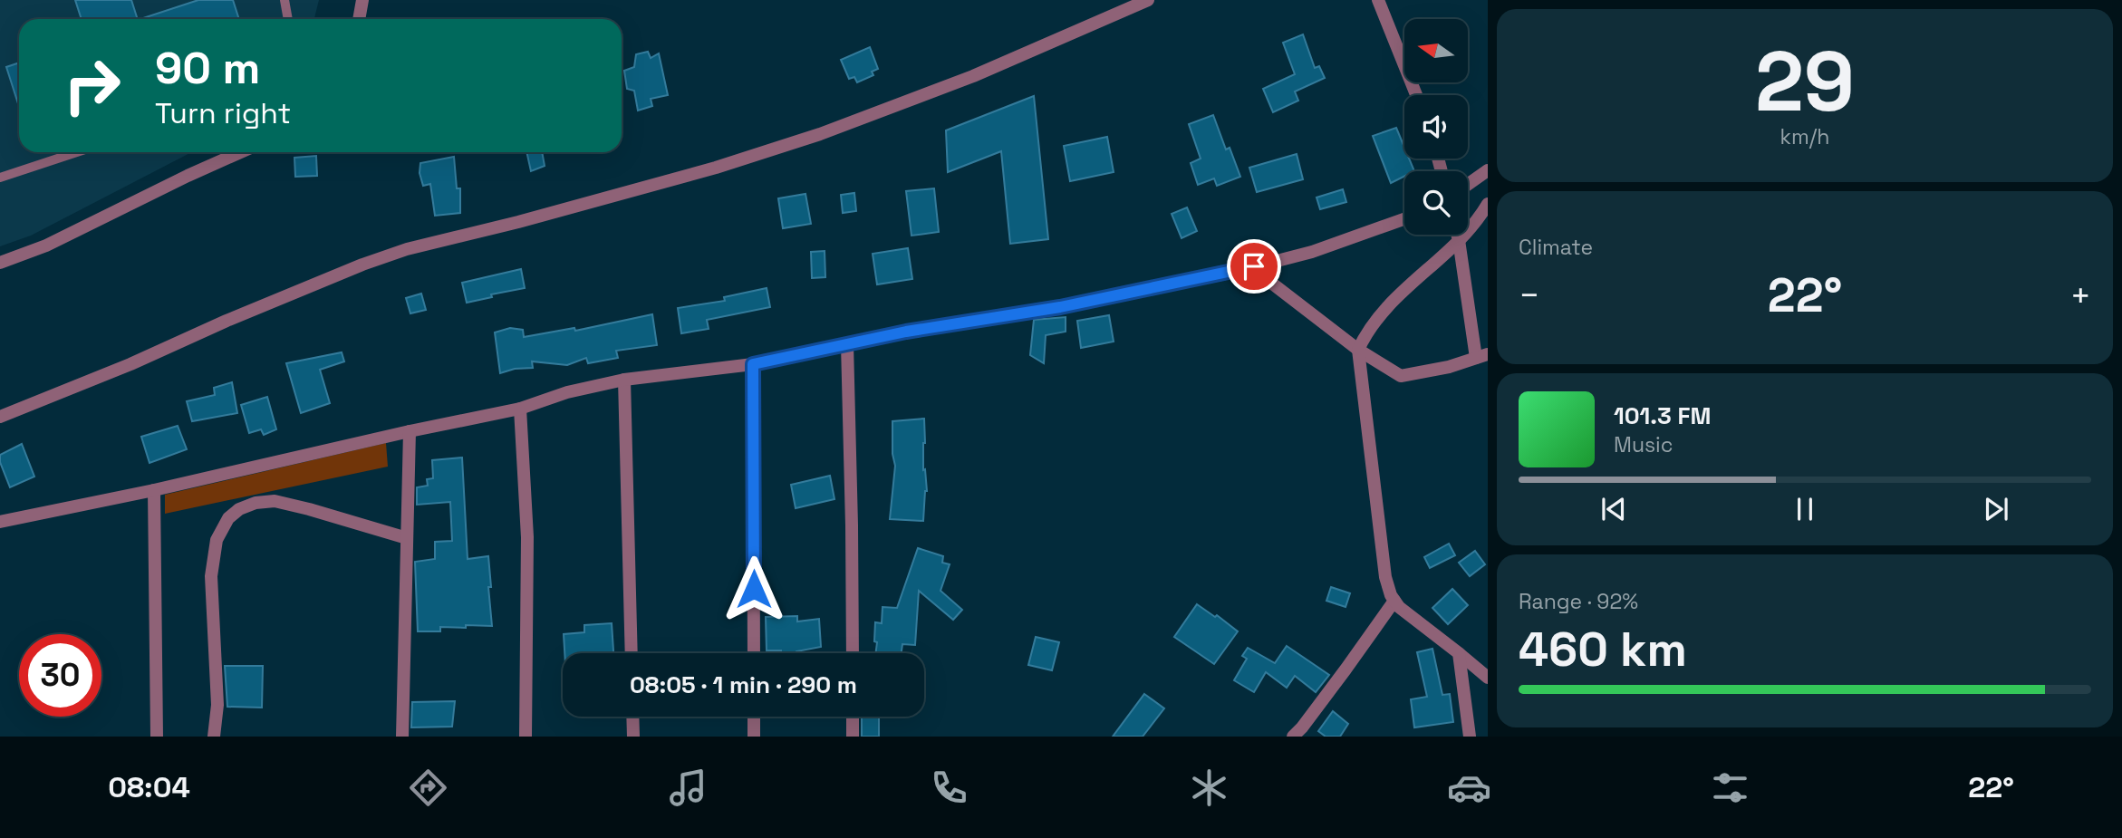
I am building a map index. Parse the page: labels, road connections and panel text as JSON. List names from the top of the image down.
{
  "north": "left",
  "page": {
    "tile": [
      ["29", "km/h"],
      "Climate",
      ["Range · 92%", "460 km"]
    ],
    "turn": ["90 m", "Turn right"],
    "heat": ["−", "22°", "+"],
    "song": ["101.3 FM", "Music"],
    "limit": "30",
    "trip": "08:05 · 1 min · 290 m",
    "tabs": ["08:04", "22°"]
  }
}
